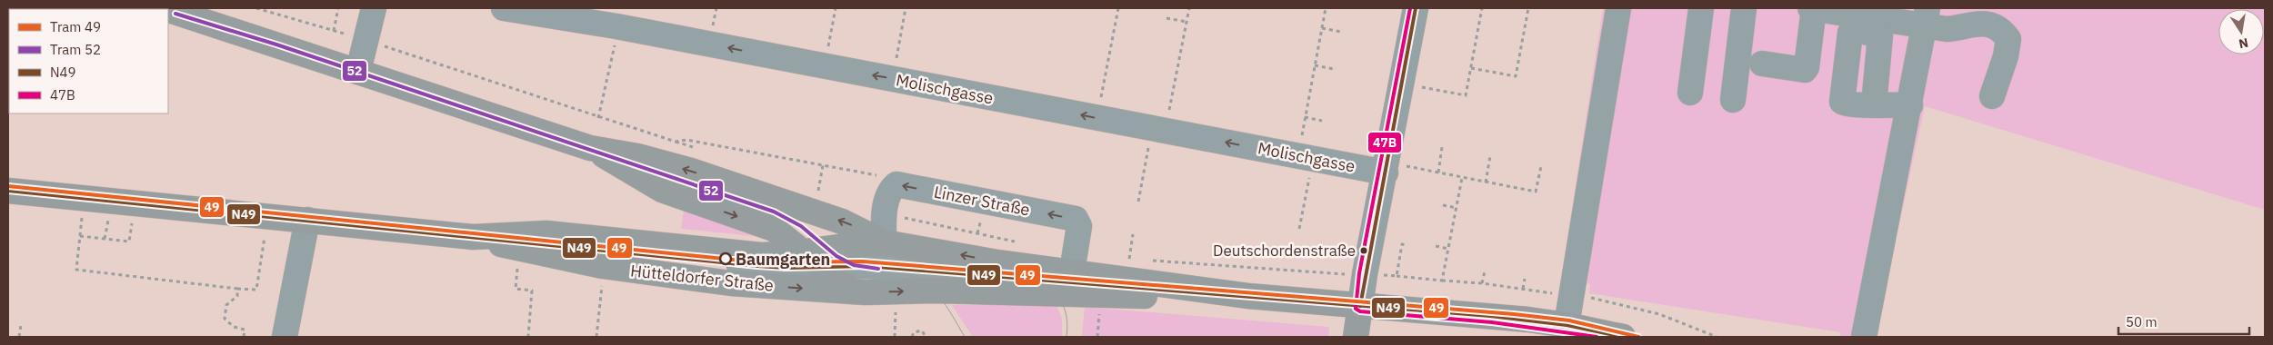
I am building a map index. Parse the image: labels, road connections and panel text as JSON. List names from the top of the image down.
{
  "streets": {
    "main road": ["Hütteldorfer Straße"],
    "street": ["Molischgasse", "Linzer Straße"]
  },
  "one_way": ["Linzer Straße"],
  "places": ["Deutschordenstraße", "Baumgarten"],
  "lines": [
    "transit line N49",
    "transit line 47B",
    "tram line 52",
    "tram line 49"
  ],
  "legend": [
    "Tram 49",
    "Tram 52",
    "N49",
    "47B"
  ],
  "scale_bar": "50 m",
  "north": "bottom"
}
